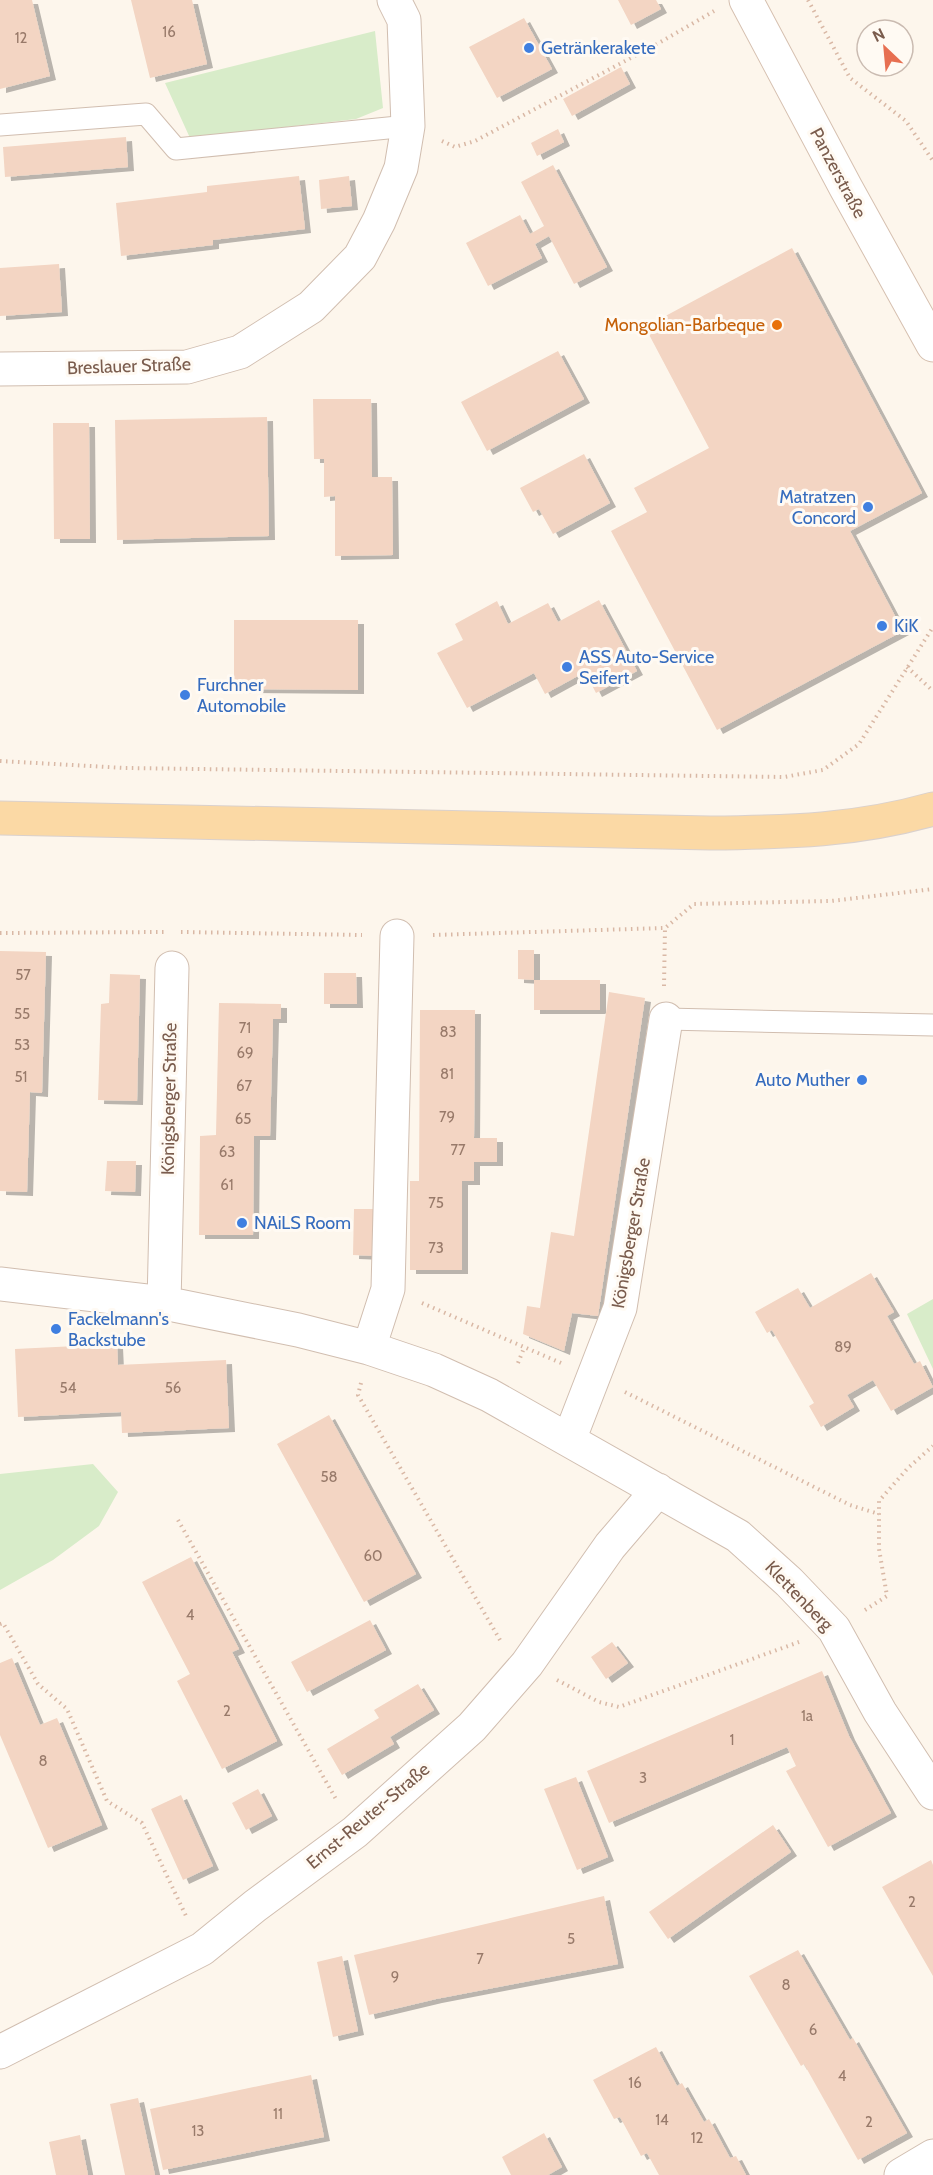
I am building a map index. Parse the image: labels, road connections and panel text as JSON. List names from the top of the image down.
{
  "streets": {
    "street": [
      "Panzerstraße",
      "Breslauer Straße",
      "Königsberger Straße",
      "Klettenberg",
      "Ernst-Reuter-Straße"
    ]
  },
  "crossings": [
    ["Klettenberg", "Ernst-Reuter-Straße"]
  ],
  "places": [
    "Getränkerakete",
    "Mongolian-Barbeque",
    "Matratzen Concord",
    "KiK",
    "ASS Auto-Service Seifert",
    "Furchner Automobile",
    "Auto Muther",
    "NAiLS Room",
    "Fackelmann's Backstube"
  ],
  "house_numbers": [
    "16",
    "12",
    "57",
    "55",
    "71",
    "83",
    "53",
    "69",
    "81",
    "51",
    "67",
    "79",
    "65",
    "77",
    "63",
    "61",
    "75",
    "73",
    "89",
    "54",
    "56",
    "58",
    "60",
    "4",
    "2",
    "1a",
    "1",
    "8",
    "3",
    "2",
    "5",
    "7",
    "9",
    "8",
    "6",
    "4",
    "16",
    "11",
    "14",
    "2",
    "13",
    "12"
  ],
  "north": "top left"
}
